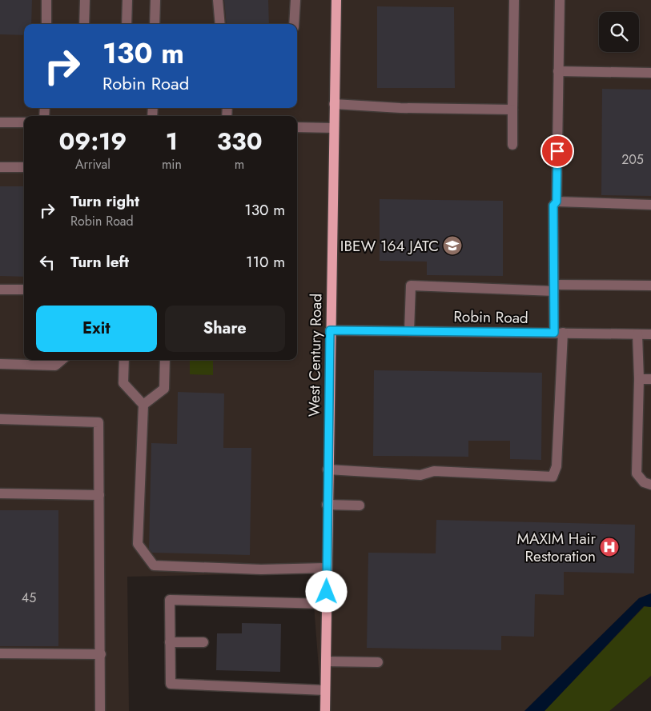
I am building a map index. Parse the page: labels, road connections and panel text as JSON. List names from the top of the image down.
{
  "streets": {
    "main road": ["West Century Road"],
    "street": ["Robin Road"]
  },
  "crossings": [
    ["Robin Road", "West Century Road"]
  ],
  "places": {
    "school or university": ["IBEW 164 JATC"],
    "hospital": ["MAXIM Hair Restoration"]
  },
  "house_numbers": ["205", "45"],
  "page": {
    "turn": ["130 m", "Robin Road"],
    "eta": [
      "09:19",
      "Arrival",
      "1",
      "min",
      "330",
      "m"
    ],
    "list": [
      {
        "name": "Turn right",
        "note": "Robin Road",
        "value": "130 m"
      },
      {
        "name": "Turn left",
        "value": "110 m"
      }
    ],
    "buttons": ["Exit", "Share"]
  }
}
